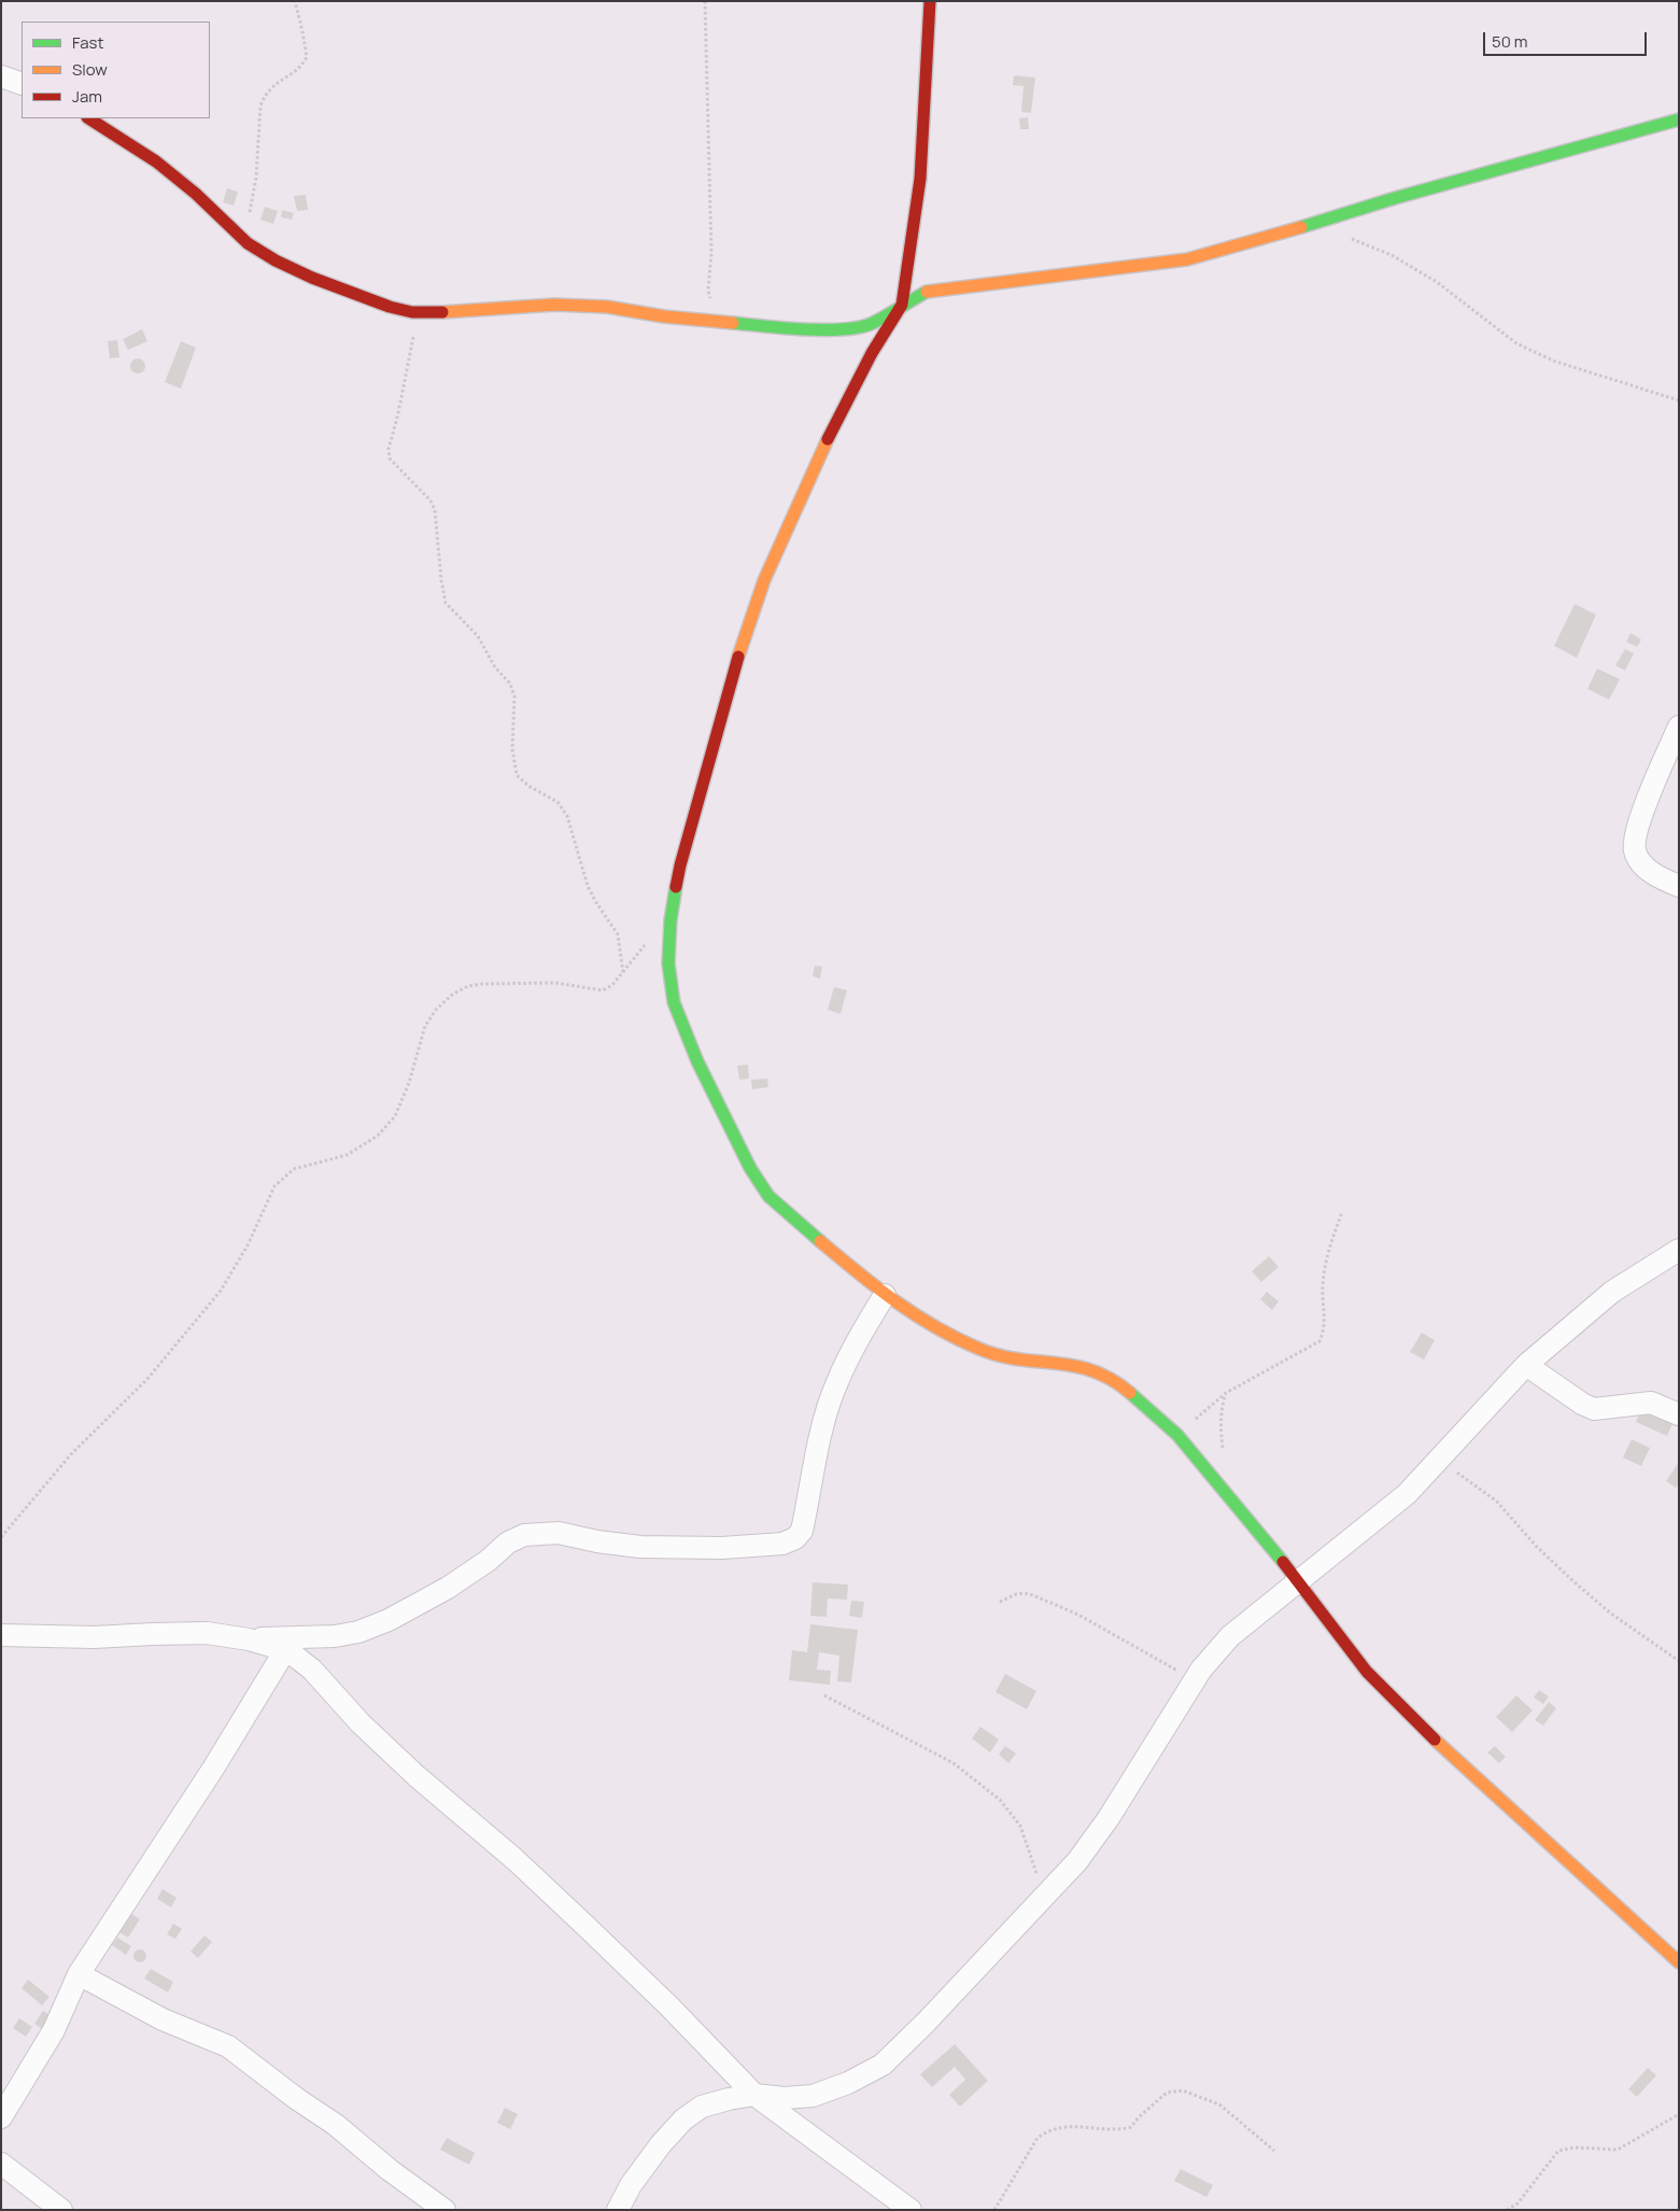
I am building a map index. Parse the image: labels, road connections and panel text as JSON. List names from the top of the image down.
{
  "legend": ["Fast", "Slow", "Jam"],
  "scale_bar": "50 m"
}
